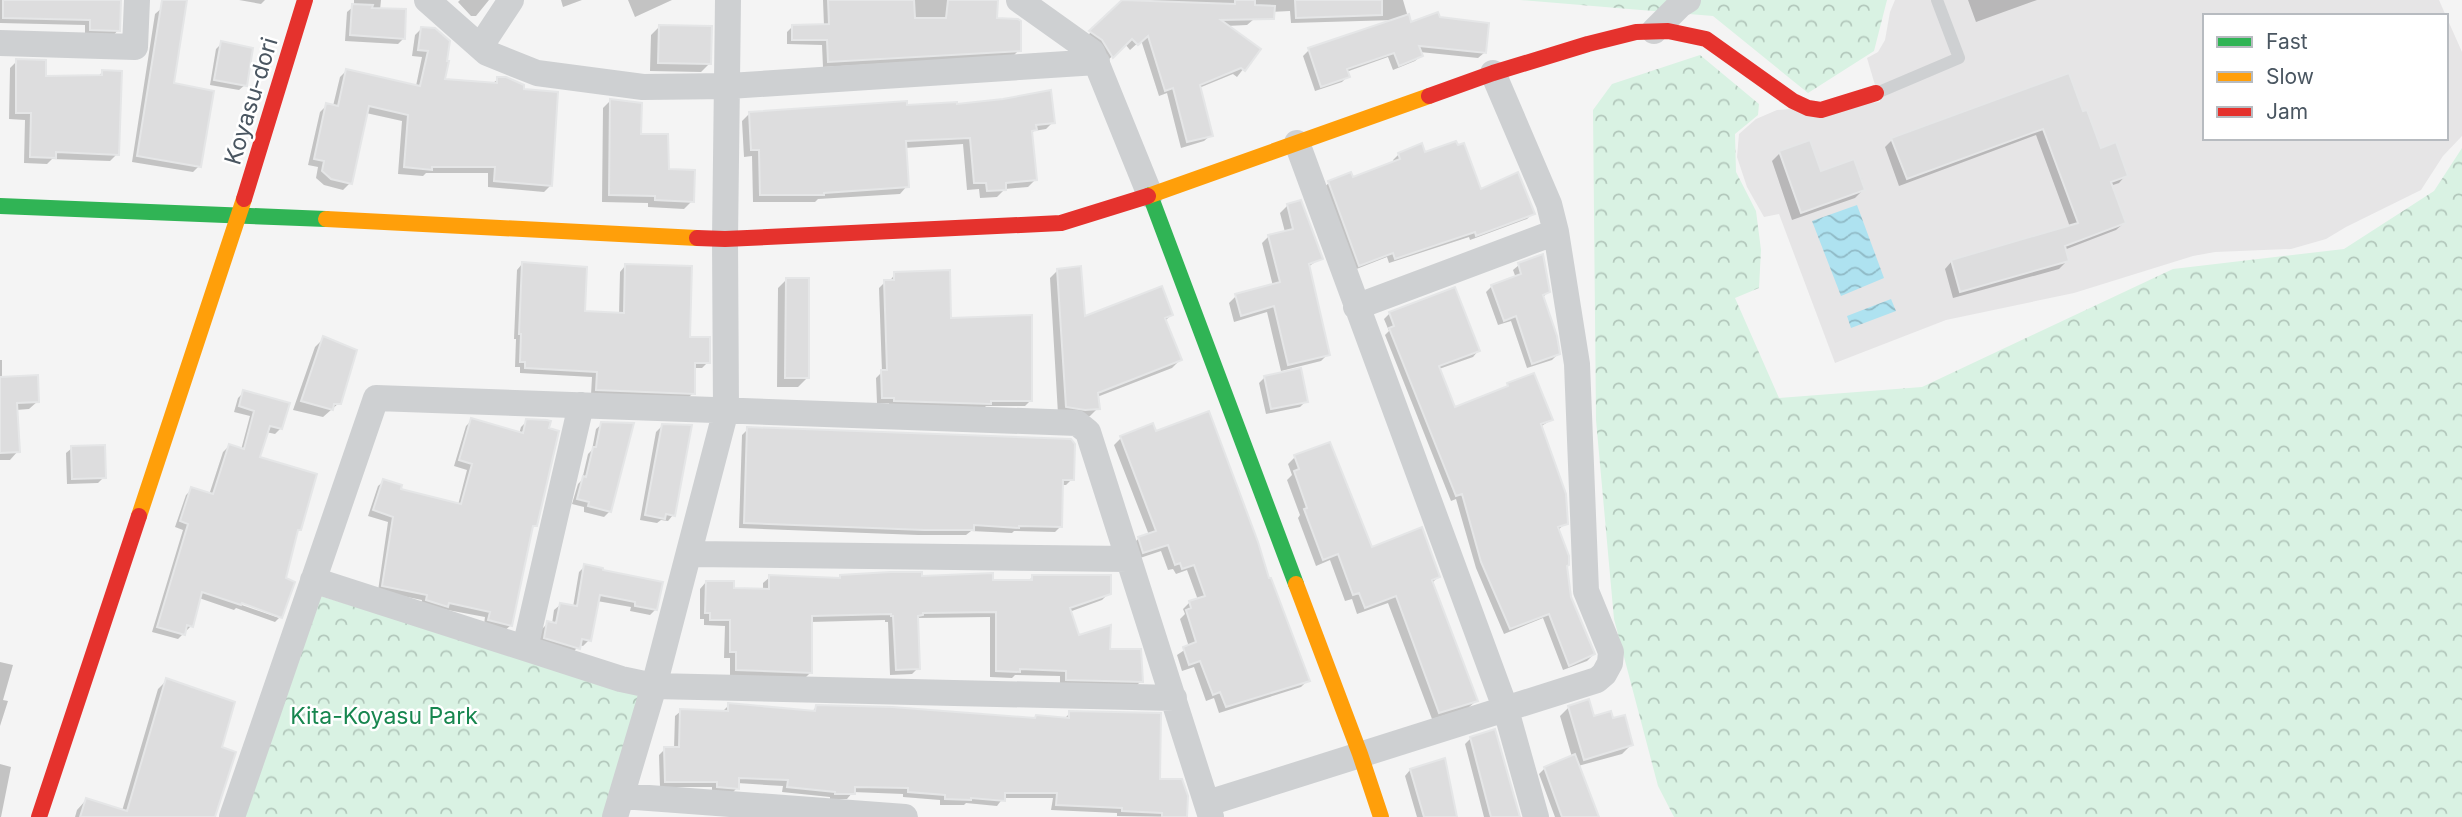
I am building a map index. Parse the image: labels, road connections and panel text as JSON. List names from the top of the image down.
{
  "streets": {
    "street": ["Koyasu-dori"]
  },
  "parks": ["Kita-Koyasu Park"],
  "legend": ["Fast", "Slow", "Jam"]
}
